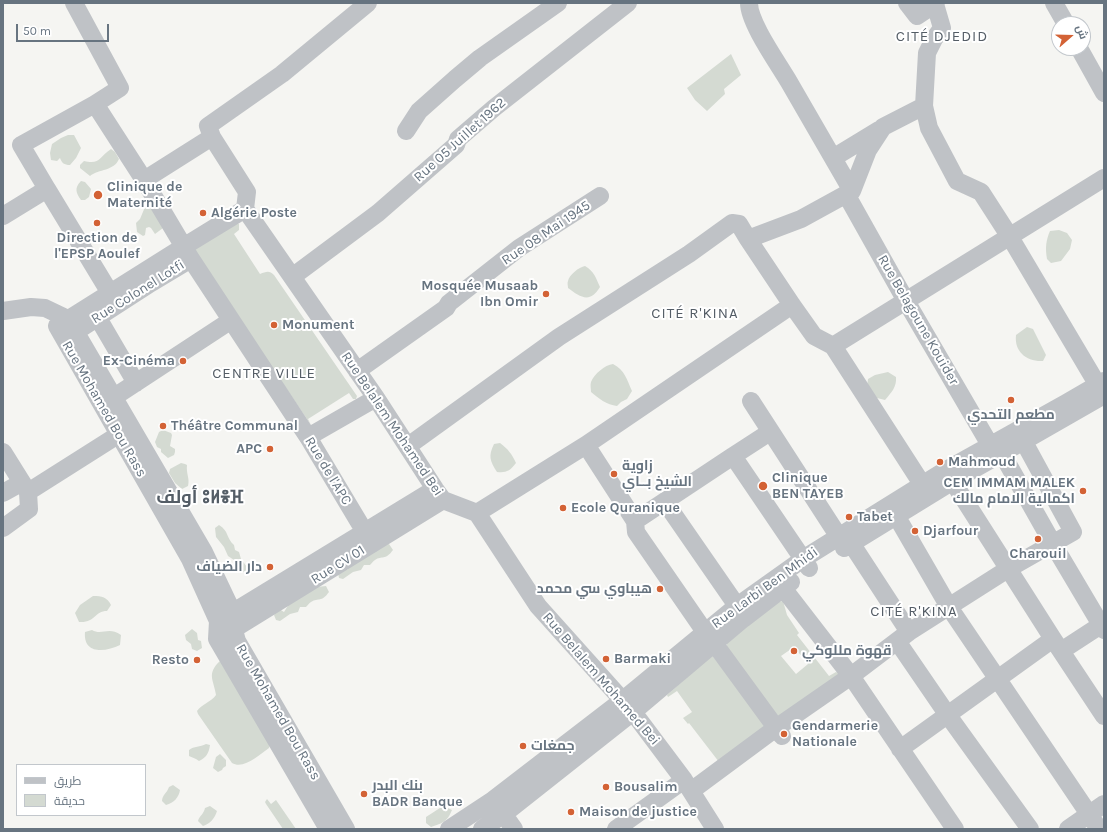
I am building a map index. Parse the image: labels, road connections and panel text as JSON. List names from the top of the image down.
{
  "streets": {
    "street": [
      "Rue 05 Juillet 1962",
      "Rue 08 Mai 1945",
      "Rue Colonel Lotfi",
      "Rue Belagoune Kouider",
      "Rue Mohamed Bou Rass",
      "Rue Belalem Mohamed Bei",
      "Rue de l'APC",
      "Rue CV 01",
      "Rue Larbi Ben Mhidi"
    ]
  },
  "crossings": [
    ["Rue 05 Juillet 1962", "Rue Belalem Mohamed Bei"],
    ["Rue 08 Mai 1945", "Rue Belalem Mohamed Bei"],
    ["Rue Colonel Lotfi", "Rue Mohamed Bou Rass"],
    ["Rue Colonel Lotfi", "Rue Belalem Mohamed Bei"],
    ["Rue Colonel Lotfi", "Rue de l'APC"],
    ["Rue Belagoune Kouider", "Rue Larbi Ben Mhidi"],
    ["Rue Mohamed Bou Rass", "Rue CV 01"],
    ["Rue Belalem Mohamed Bei", "Rue CV 01"],
    ["Rue Belalem Mohamed Bei", "Rue Larbi Ben Mhidi"],
    ["Rue de l'APC", "Rue CV 01"]
  ],
  "districts": [
    "CITÉ DJEDID",
    "CITÉ R'KINA",
    "CENTRE VILLE",
    "أولف ⵓⵍⴻⴼ",
    "CITÉ R'KINA"
  ],
  "places": [
    "Clinique de Maternité",
    "Algérie Poste",
    "Direction de l'EPSP Aoulef",
    "Mosquée Musaab Ibn Omir",
    "Monument",
    "Ex-Cinéma",
    "مطعم التحدي",
    "Théâtre Communal",
    "APC",
    "Mahmoud",
    "زاوية الشيخ بــاي",
    "Clinique BEN TAYEB",
    "CEM IMMAM MALEK اكمالية الامام مالك",
    "Ecole Quranique",
    "Tabet",
    "Djarfour",
    "Charouil",
    "دار الضياف",
    "هيباوي سي محمد",
    "قهوة مللوكي",
    "Barmaki",
    "Resto",
    "Gendarmerie Nationale",
    "جمغات",
    "Bousalim",
    "بنك البدر BADR Banque",
    "Maison de justice"
  ],
  "legend": ["طريق", "حديقة"],
  "scale_bar": "50 m",
  "north": "right"
}
